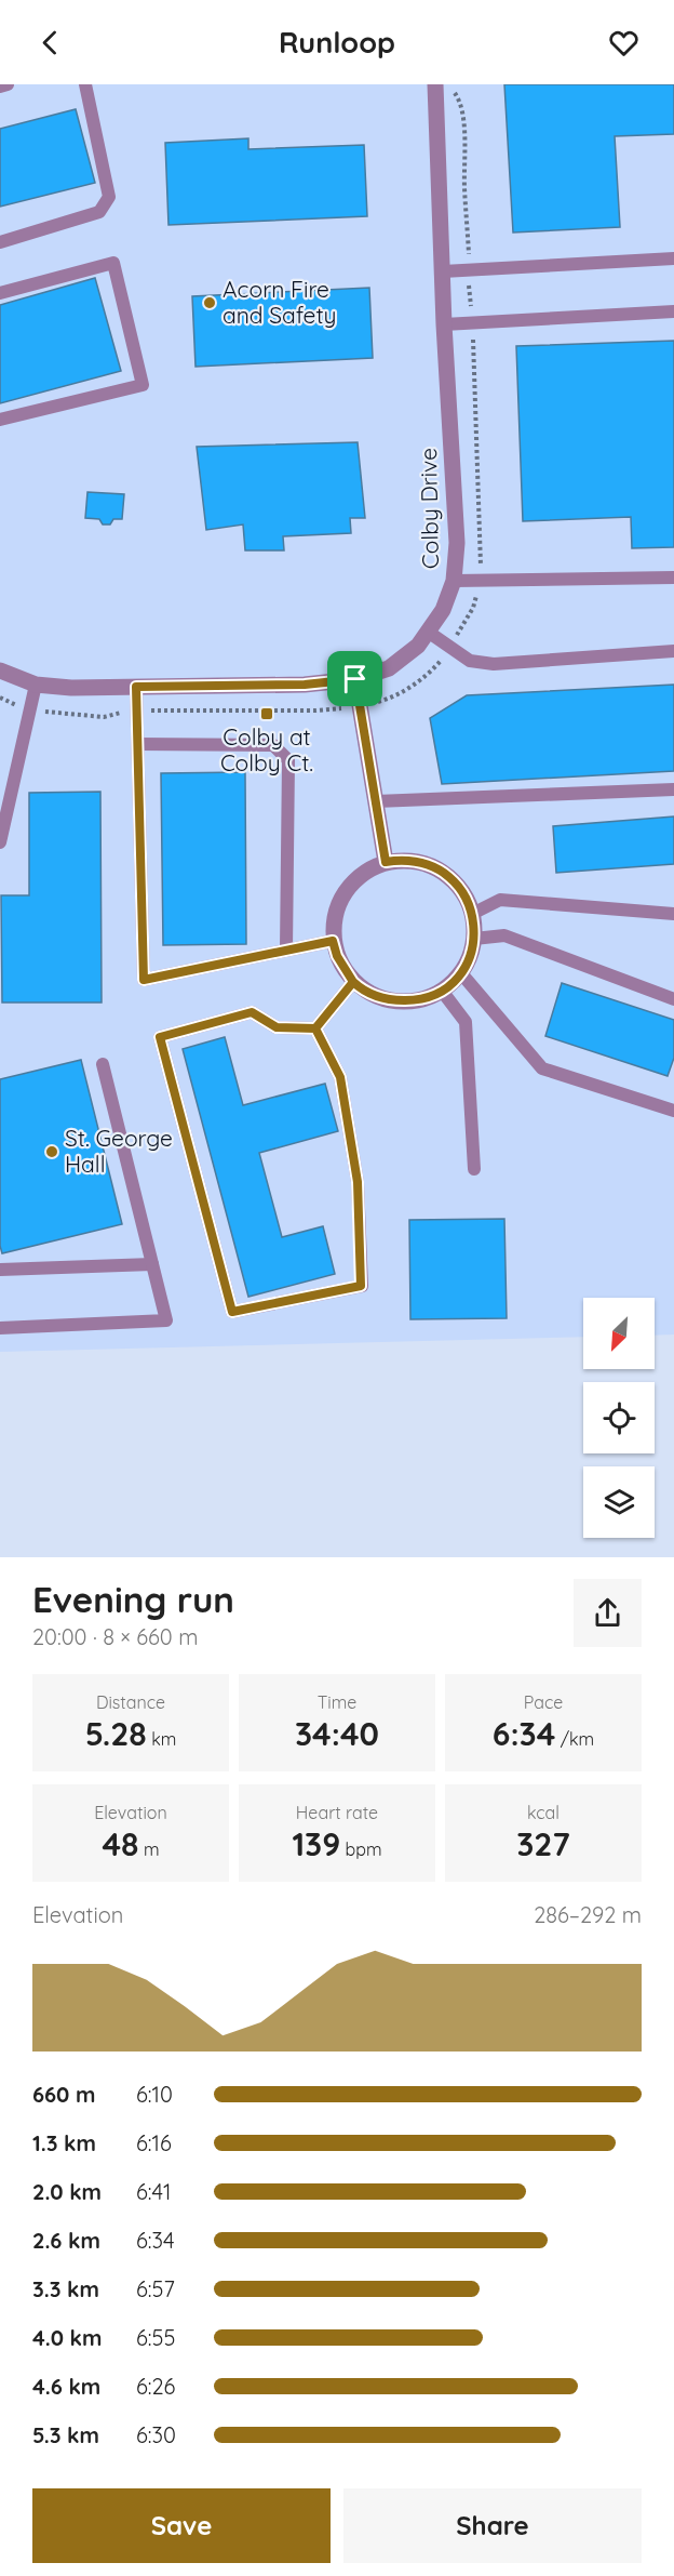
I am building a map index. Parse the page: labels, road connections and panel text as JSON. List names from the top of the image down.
{
  "streets": {
    "street": ["Colby Drive"]
  },
  "places": {
    "other": ["Acorn Fire and Safety", "St. George Hall"],
    "transit": ["Colby at Colby Ct."]
  },
  "north": "bottom left",
  "page": {
    "header": "Runloop",
    "heading": ["Evening run", "20:00 · 8 × 660 m"],
    "stats": [
      ["Distance", "5.28 km"],
      ["Time", "34:40"],
      ["Pace", "6:34 /km"],
      ["Elevation", "48 m"],
      ["Heart rate", "139 bpm"],
      ["kcal", "327"]
    ],
    "chart": ["Elevation", "286–292 m"],
    "list": [
      {
        "name": "660 m",
        "note": "6:10"
      },
      {
        "name": "1.3 km",
        "note": "6:16"
      },
      {
        "name": "2.0 km",
        "note": "6:41"
      },
      {
        "name": "2.6 km",
        "note": "6:34"
      },
      {
        "name": "3.3 km",
        "note": "6:57"
      },
      {
        "name": "4.0 km",
        "note": "6:55"
      },
      {
        "name": "4.6 km",
        "note": "6:26"
      },
      {
        "name": "5.3 km",
        "note": "6:30"
      }
    ],
    "buttons": ["Save", "Share"]
  }
}
